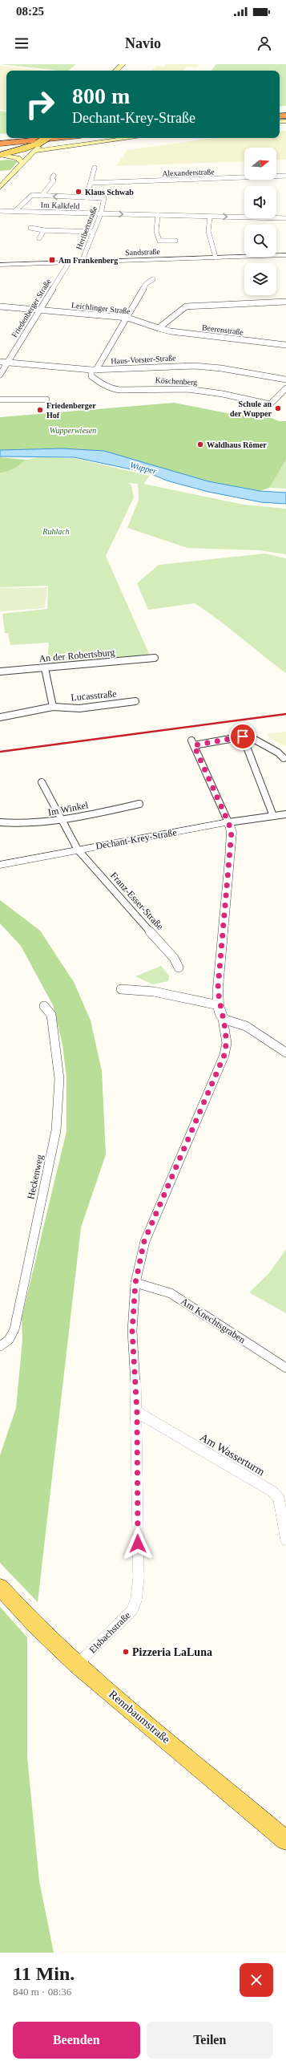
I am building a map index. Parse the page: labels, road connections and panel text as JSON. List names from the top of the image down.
{
  "streets": {
    "main road": ["Rennbaumstraße"],
    "street": [
      "Alexanderstraße",
      "Im Kalkfeld",
      "Heribertstraße",
      "Sandstraße",
      "Friedenberger Straße",
      "Leichlinger Straße",
      "Beerenstraße",
      "Haus-Vorster-Straße",
      "Köschenberg",
      "An der Robertsburg",
      "Lucasstraße",
      "Im Winkel",
      "Dechant-Krey-Straße",
      "Franz-Esser-Straße",
      "Heckenweg",
      "Am Knechtsgraben",
      "Am Wasserturm",
      "Elsbachstraße"
    ]
  },
  "crossings": [
    ["Im Kalkfeld", "Heribertstraße"],
    ["Heribertstraße", "Sandstraße"],
    ["Sandstraße", "Friedenberger Straße"],
    ["Friedenberger Straße", "Leichlinger Straße"],
    ["Friedenberger Straße", "Haus-Vorster-Straße"],
    ["Leichlinger Straße", "Beerenstraße"],
    ["Haus-Vorster-Straße", "Köschenberg"],
    ["Im Winkel", "Franz-Esser-Straße"],
    ["Dechant-Krey-Straße", "Franz-Esser-Straße"],
    ["Dechant-Krey-Straße", "Elsbachstraße"],
    ["Am Knechtsgraben", "Elsbachstraße"],
    ["Am Wasserturm", "Elsbachstraße"],
    ["Elsbachstraße", "Rennbaumstraße"]
  ],
  "one_way": ["Im Kalkfeld"],
  "water": ["Wupper"],
  "parks": ["Wupperwiesen", "Ruhlach"],
  "places": {
    "other": [
      "Klaus Schwab",
      "Schule an der Wupper",
      "Friedenberger Hof",
      "Waldhaus Römer",
      "Pizzeria LaLuna"
    ],
    "transit": ["Am Frankenberg"]
  },
  "north": "right",
  "page": {
    "status": "08:25",
    "header": "Navio",
    "turn": ["800 m", "Dechant-Krey-Straße"],
    "heading": ["11 Min.", "840 m · 08:36"],
    "buttons": ["Beenden", "Teilen"]
  }
}
